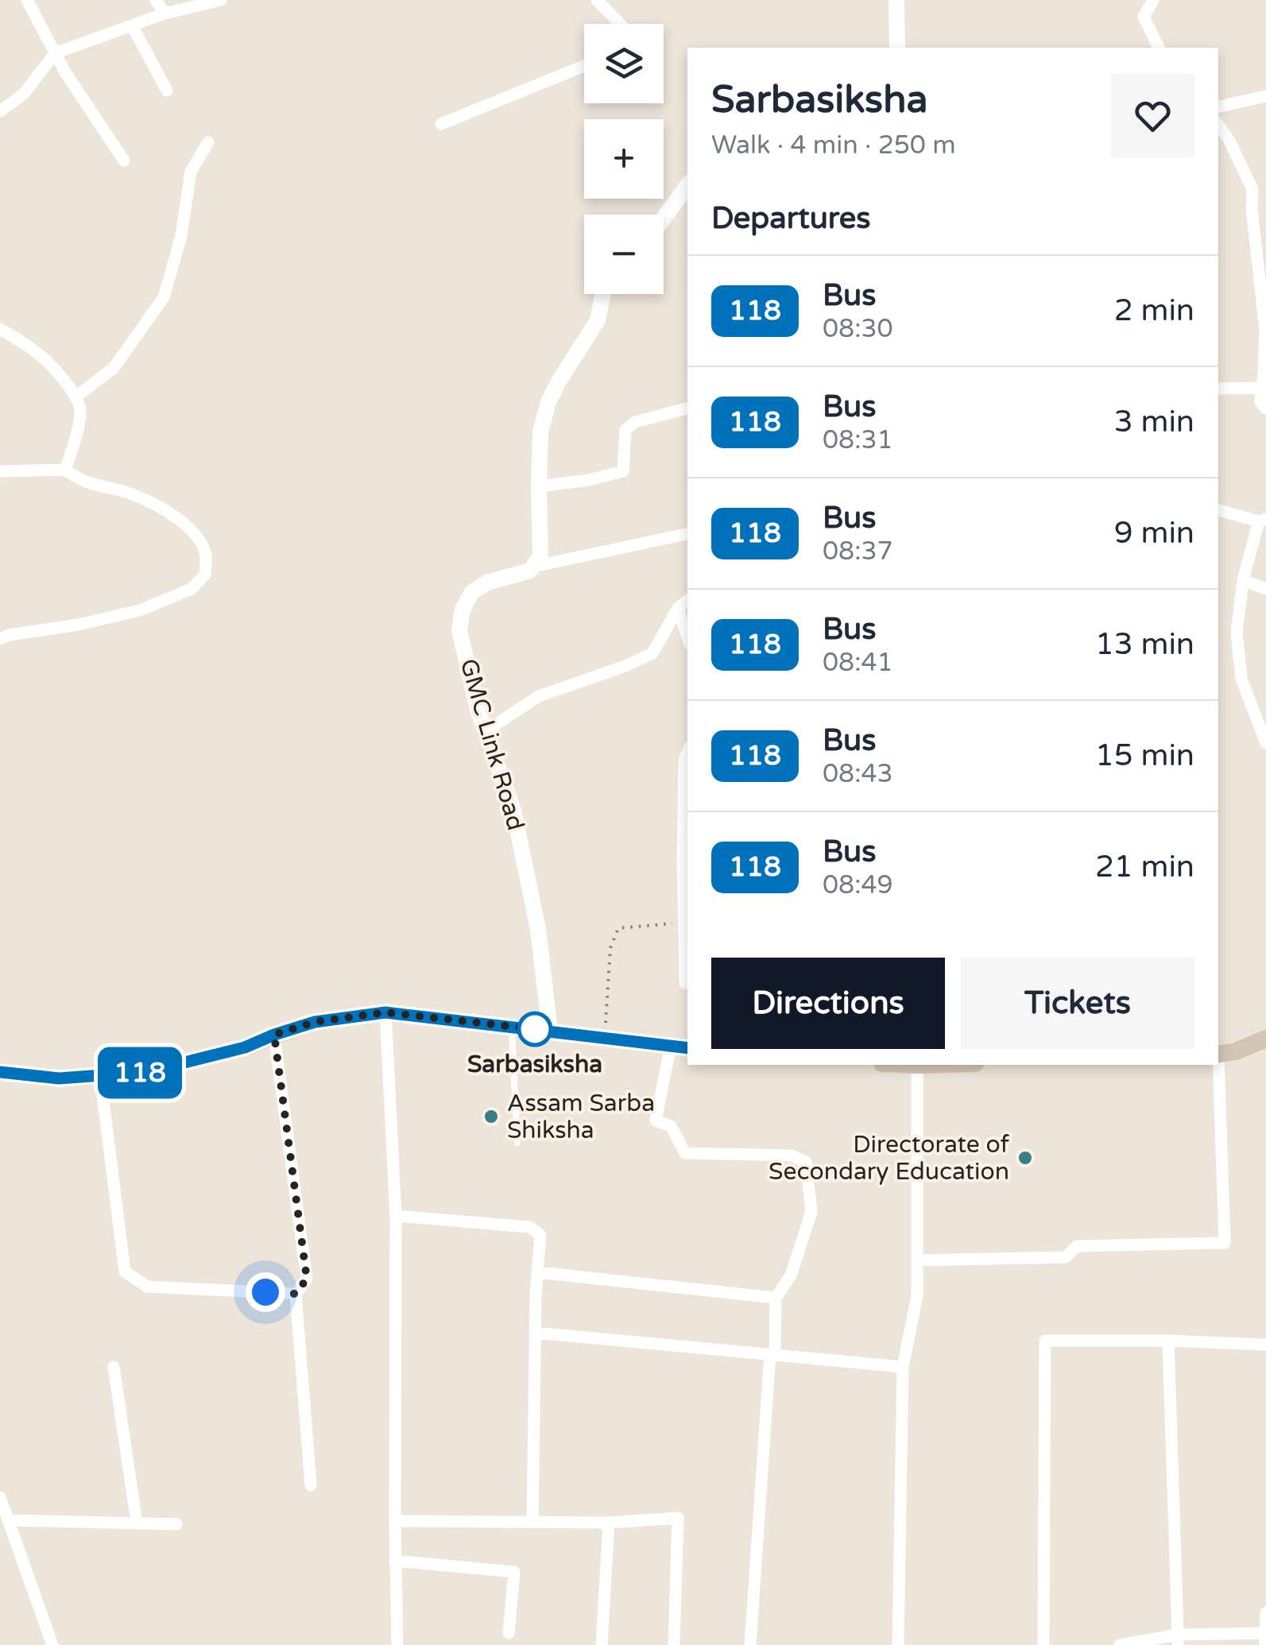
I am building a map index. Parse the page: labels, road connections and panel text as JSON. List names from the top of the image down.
{
  "streets": {
    "street": ["GMC Link Road"]
  },
  "places": ["Sarbasiksha", "Assam Sarba Shiksha", "Directorate of Secondary Education"],
  "lines": ["bus line 118"],
  "page": {
    "on_map": "118",
    "map_buttons": ["+", "−"],
    "heading": [
      ["Sarbasiksha", "Walk · 4 min · 250 m"],
      "Departures"
    ],
    "list": [
      {
        "mark": "118",
        "name": "Bus",
        "note": "08:30",
        "value": "2 min"
      },
      {
        "mark": "118",
        "name": "Bus",
        "note": "08:31",
        "value": "3 min"
      },
      {
        "mark": "118",
        "name": "Bus",
        "note": "08:37",
        "value": "9 min"
      },
      {
        "mark": "118",
        "name": "Bus",
        "note": "08:41",
        "value": "13 min"
      },
      {
        "mark": "118",
        "name": "Bus",
        "note": "08:43",
        "value": "15 min"
      },
      {
        "mark": "118",
        "name": "Bus",
        "note": "08:49",
        "value": "21 min"
      }
    ],
    "buttons": ["Directions", "Tickets"]
  }
}
